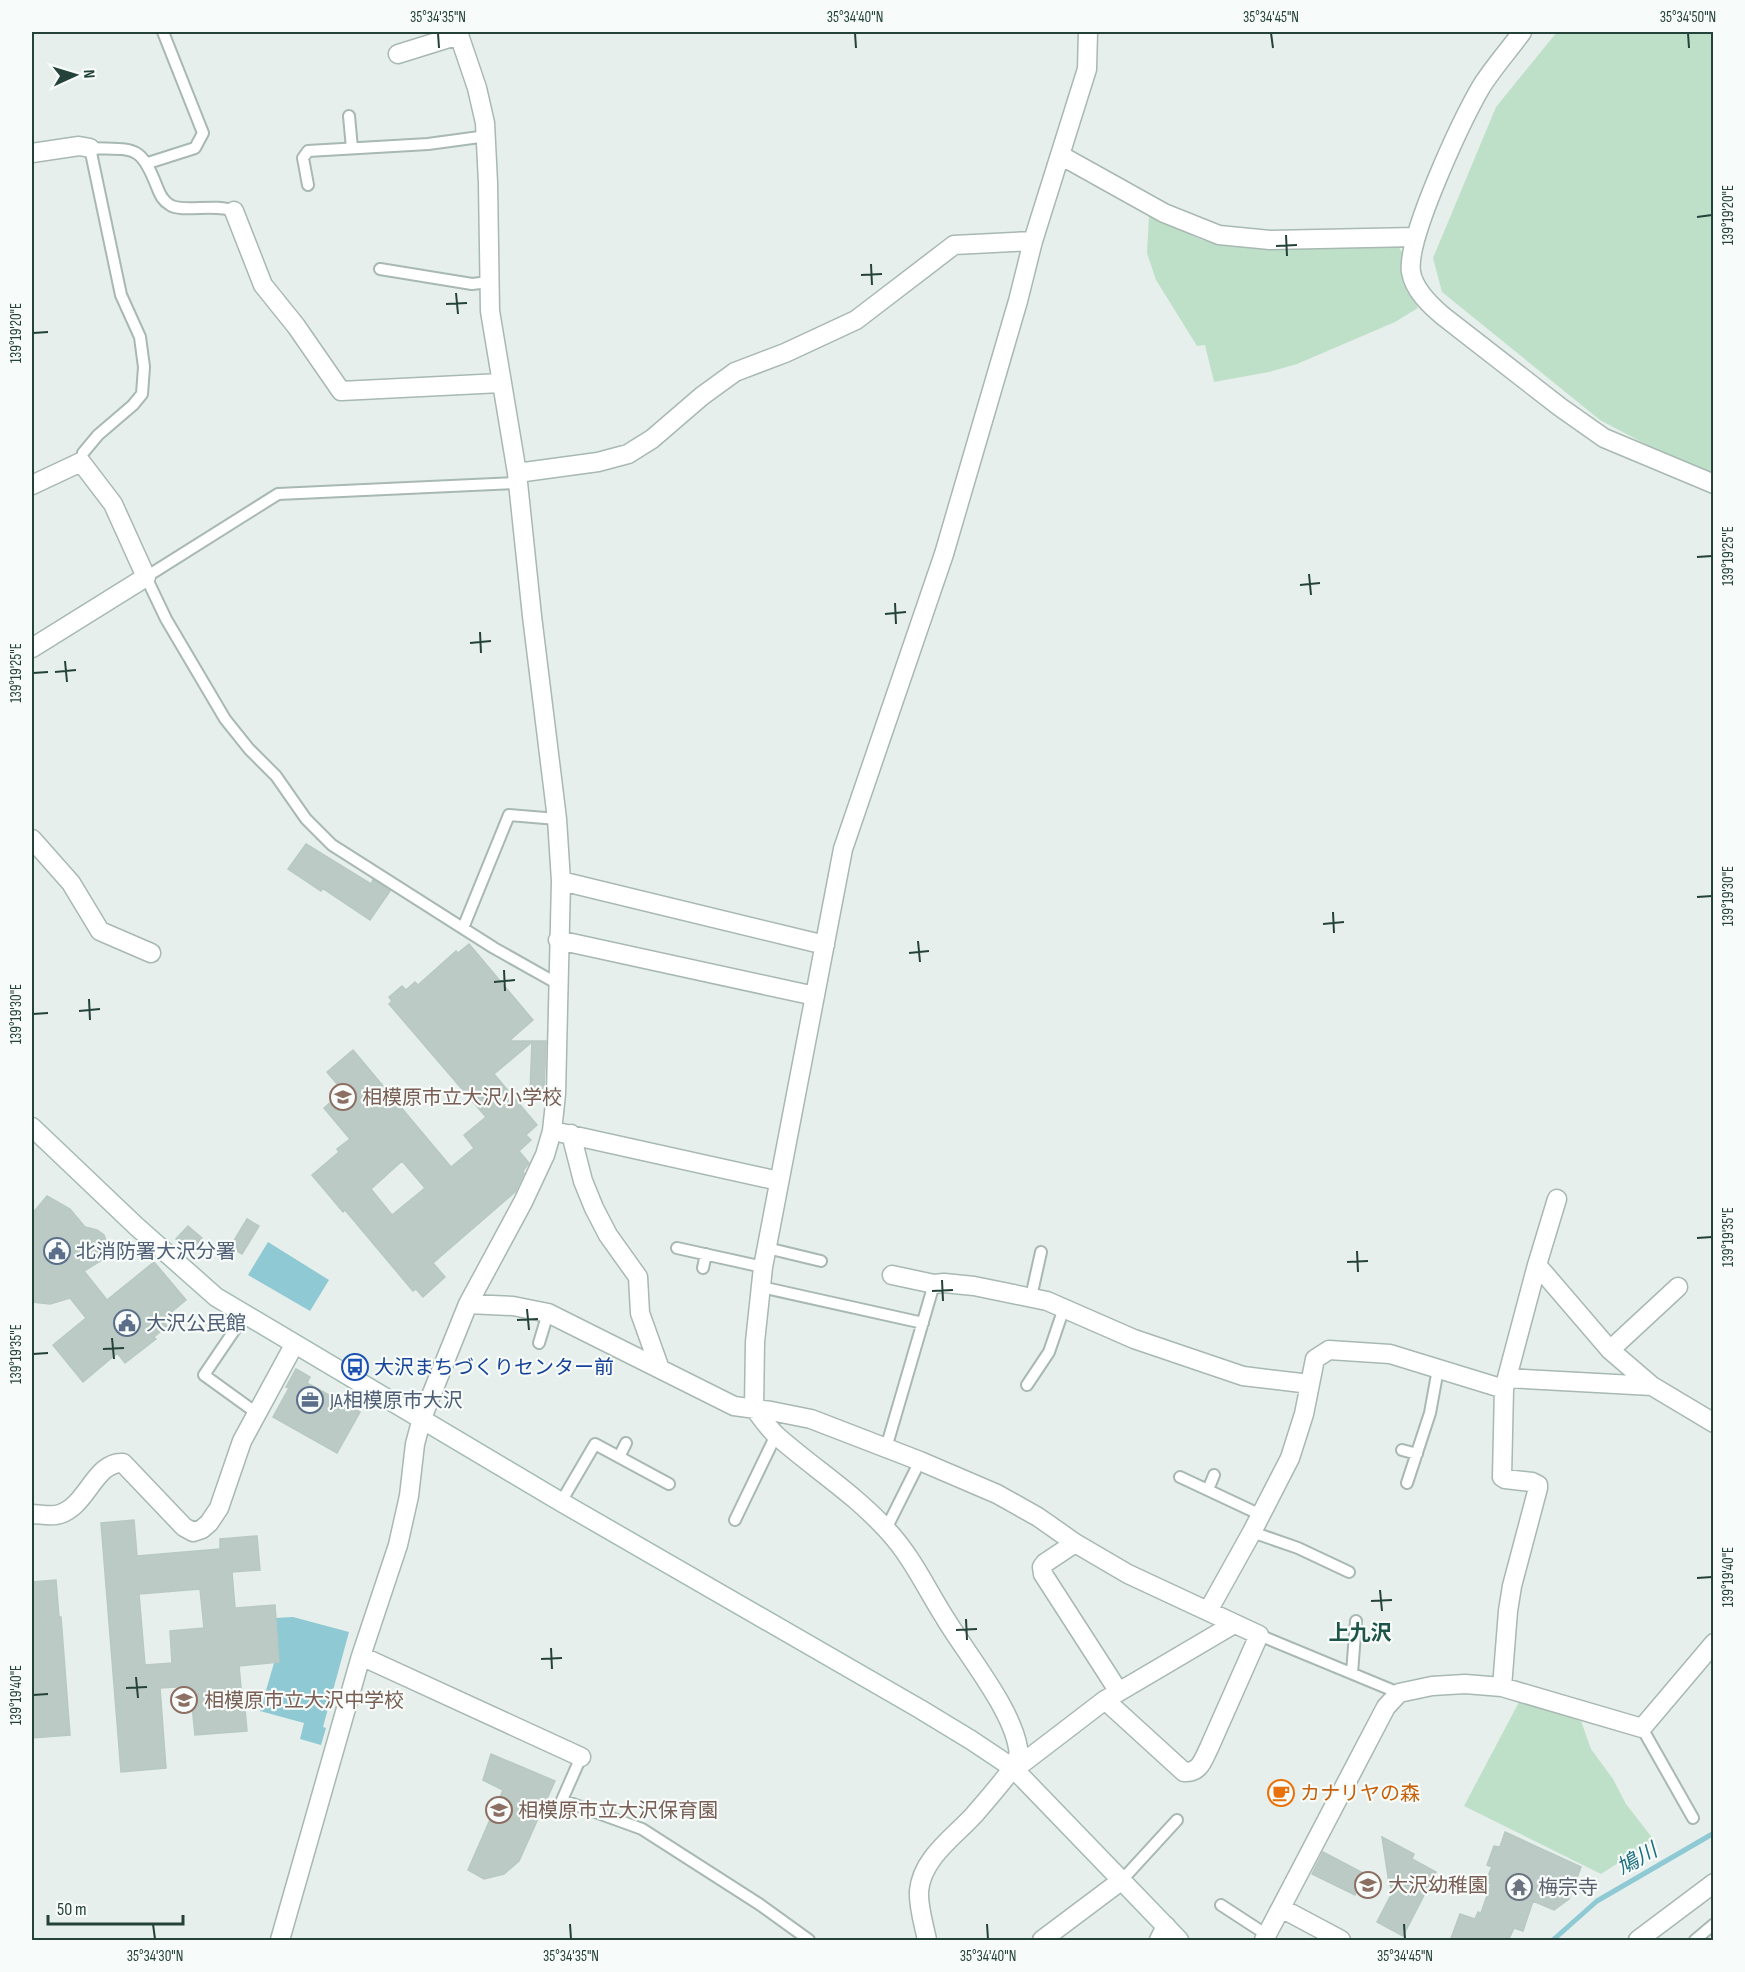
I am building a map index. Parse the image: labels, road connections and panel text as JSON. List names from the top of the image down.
{
  "districts": ["上九沢"],
  "water": ["鳩川"],
  "places": {
    "school or university": [
      "相模原市立大沢小学校",
      "相模原市立大沢中学校",
      "相模原市立大沢保育園",
      "大沢幼稚園"
    ],
    "public building": ["北消防署大沢分署", "大沢公民館"],
    "bus stop": ["大沢まちづくりセンター前"],
    "office": ["JA相模原市大沢"],
    "cafe": ["カナリヤの森"],
    "temple": ["梅宗寺"]
  },
  "scale_bar": "50 m",
  "north": "right",
  "coordinates": [
    "35°34'35\"N",
    "35°34'40\"N",
    "35°34'45\"N",
    "35°34'50\"N",
    "139°19'20\"E",
    "139°19'25\"E",
    "139°19'30\"E",
    "139°19'35\"E",
    "139°19'40\"E",
    "35°34'30\"N"
  ]
}
